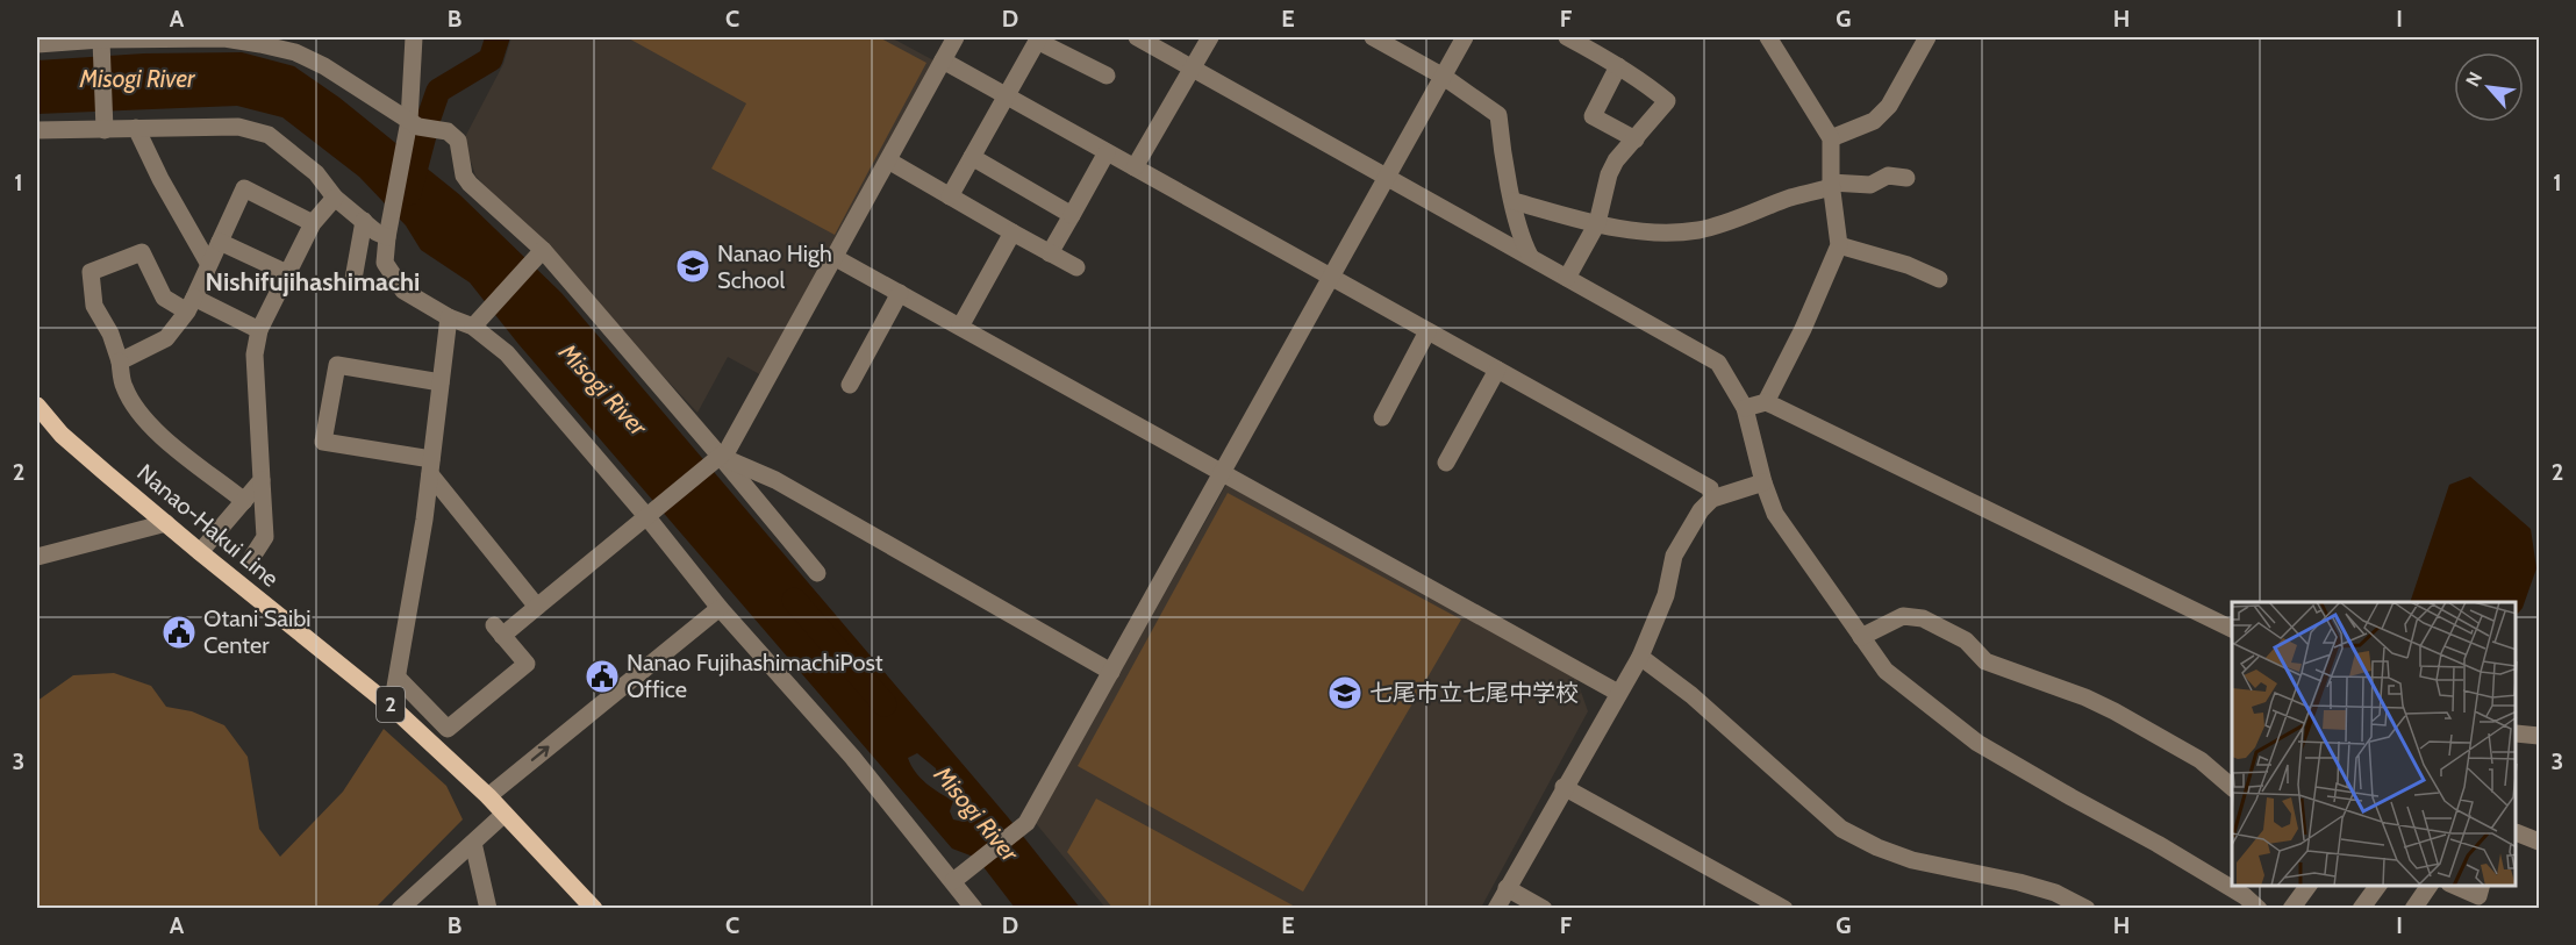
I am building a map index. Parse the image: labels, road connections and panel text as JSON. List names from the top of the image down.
{
  "streets": {
    "main road": ["Nanao-Hakui Line", "2"]
  },
  "districts": ["Nishifujihashimachi"],
  "water": ["Misogi River"],
  "places": {
    "school or university": ["Nanao High School", "七尾市立七尾中学校"],
    "public building": ["Otani Saibi Center", "Nanao FujihashimachiPost Office"]
  },
  "north": "top left",
  "grid": {
    "columns": [
      "A",
      "B",
      "C",
      "D",
      "E",
      "F",
      "G",
      "H",
      "I"
    ],
    "rows": ["1", "2", "3"]
  }
}
